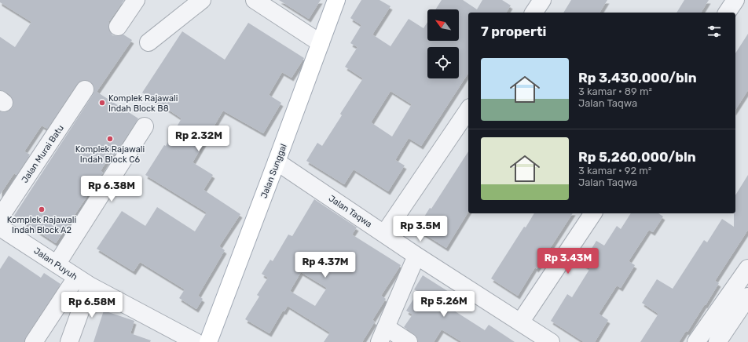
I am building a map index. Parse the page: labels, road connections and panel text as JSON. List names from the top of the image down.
{
  "streets": {
    "main road": ["Jalan Sunggal"],
    "street": ["Jalan Murai Batu", "Jalan Taqwa", "Jalan Puyuh"]
  },
  "crossings": [
    ["Jalan Sunggal", "Jalan Taqwa"]
  ],
  "places": ["Komplek Rajawali Indah Block B8", "Komplek Rajawali Indah Block C6", "Komplek Rajawali Indah Block A2"],
  "north": "top left",
  "page": {
    "heading": "7 properti",
    "list": [
      {
        "name": "Rp 3,430,000/bln",
        "note": "3 kamar · 89 m² · Jalan Taqwa"
      },
      {
        "name": "Rp 5,260,000/bln",
        "note": "3 kamar · 92 m² · Jalan Taqwa"
      }
    ],
    "price": [
      "Rp 2.32M",
      "Rp 6.38M",
      "Rp 3.5M",
      "Rp 3.43M",
      "Rp 4.37M",
      "Rp 5.26M",
      "Rp 6.58M"
    ]
  }
}
